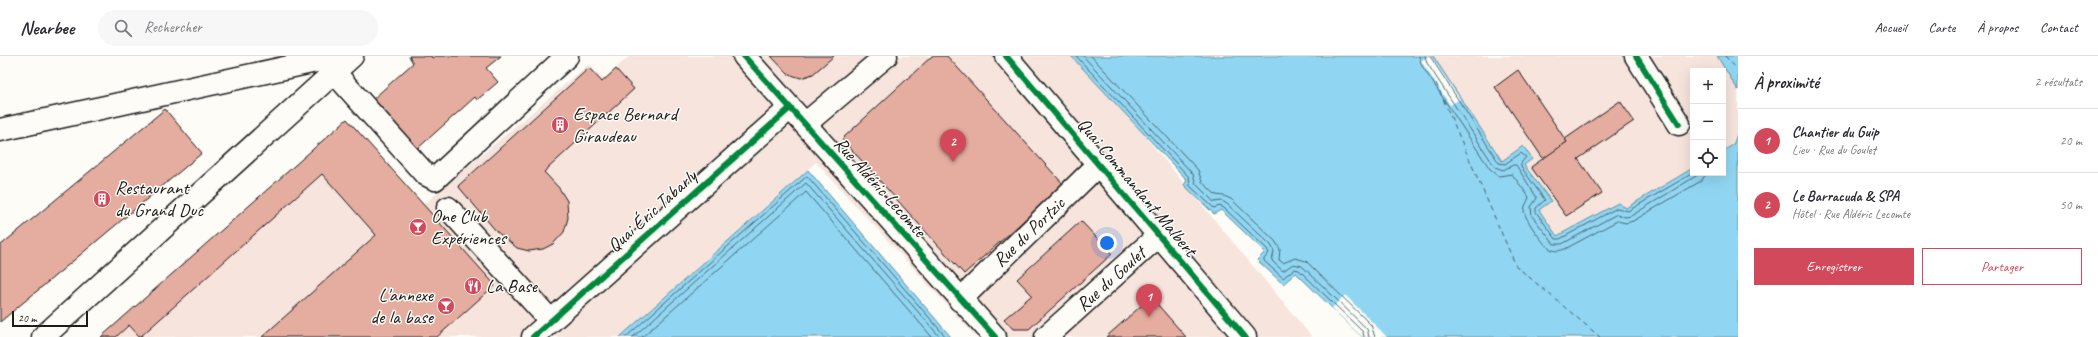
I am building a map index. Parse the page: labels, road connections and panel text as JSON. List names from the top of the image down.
{
  "streets": {
    "street": [
      "Rue Aldéric Lecomte",
      "Quai Commandant Malbert",
      "Quai Éric Tabarly",
      "Rue du Portzic",
      "Rue du Goulet"
    ]
  },
  "crossings": [
    ["Rue Aldéric Lecomte", "Quai Éric Tabarly"],
    ["Rue Aldéric Lecomte", "Rue du Portzic"],
    ["Quai Commandant Malbert", "Rue du Portzic"],
    ["Quai Commandant Malbert", "Rue du Goulet"]
  ],
  "places": {
    "building": ["Espace Bernard Giraudeau", "Restaurant du Grand Duc"],
    "bar": ["One Club Expériences", "L'annexe de la base"],
    "restaurant": ["La Base"]
  },
  "scale_bar": "20 m",
  "page": {
    "header": "Nearbee",
    "search": "Rechercher",
    "nav": [
      "Accueil",
      "Carte",
      "À propos",
      "Contact"
    ],
    "heading": ["À proximité", "2 résultats"],
    "map_buttons": ["+", "−"],
    "list": [
      {
        "mark": "1",
        "name": "Chantier du Guip",
        "note": "Lieu · Rue du Goulet",
        "value": "20 m"
      },
      {
        "mark": "2",
        "name": "Le Barracuda & SPA",
        "note": "Hôtel · Rue Aldéric Lecomte",
        "value": "50 m"
      }
    ],
    "pins": ["2", "1"],
    "buttons": ["Enregistrer", "Partager"],
    "scale": "20 m"
  }
}
